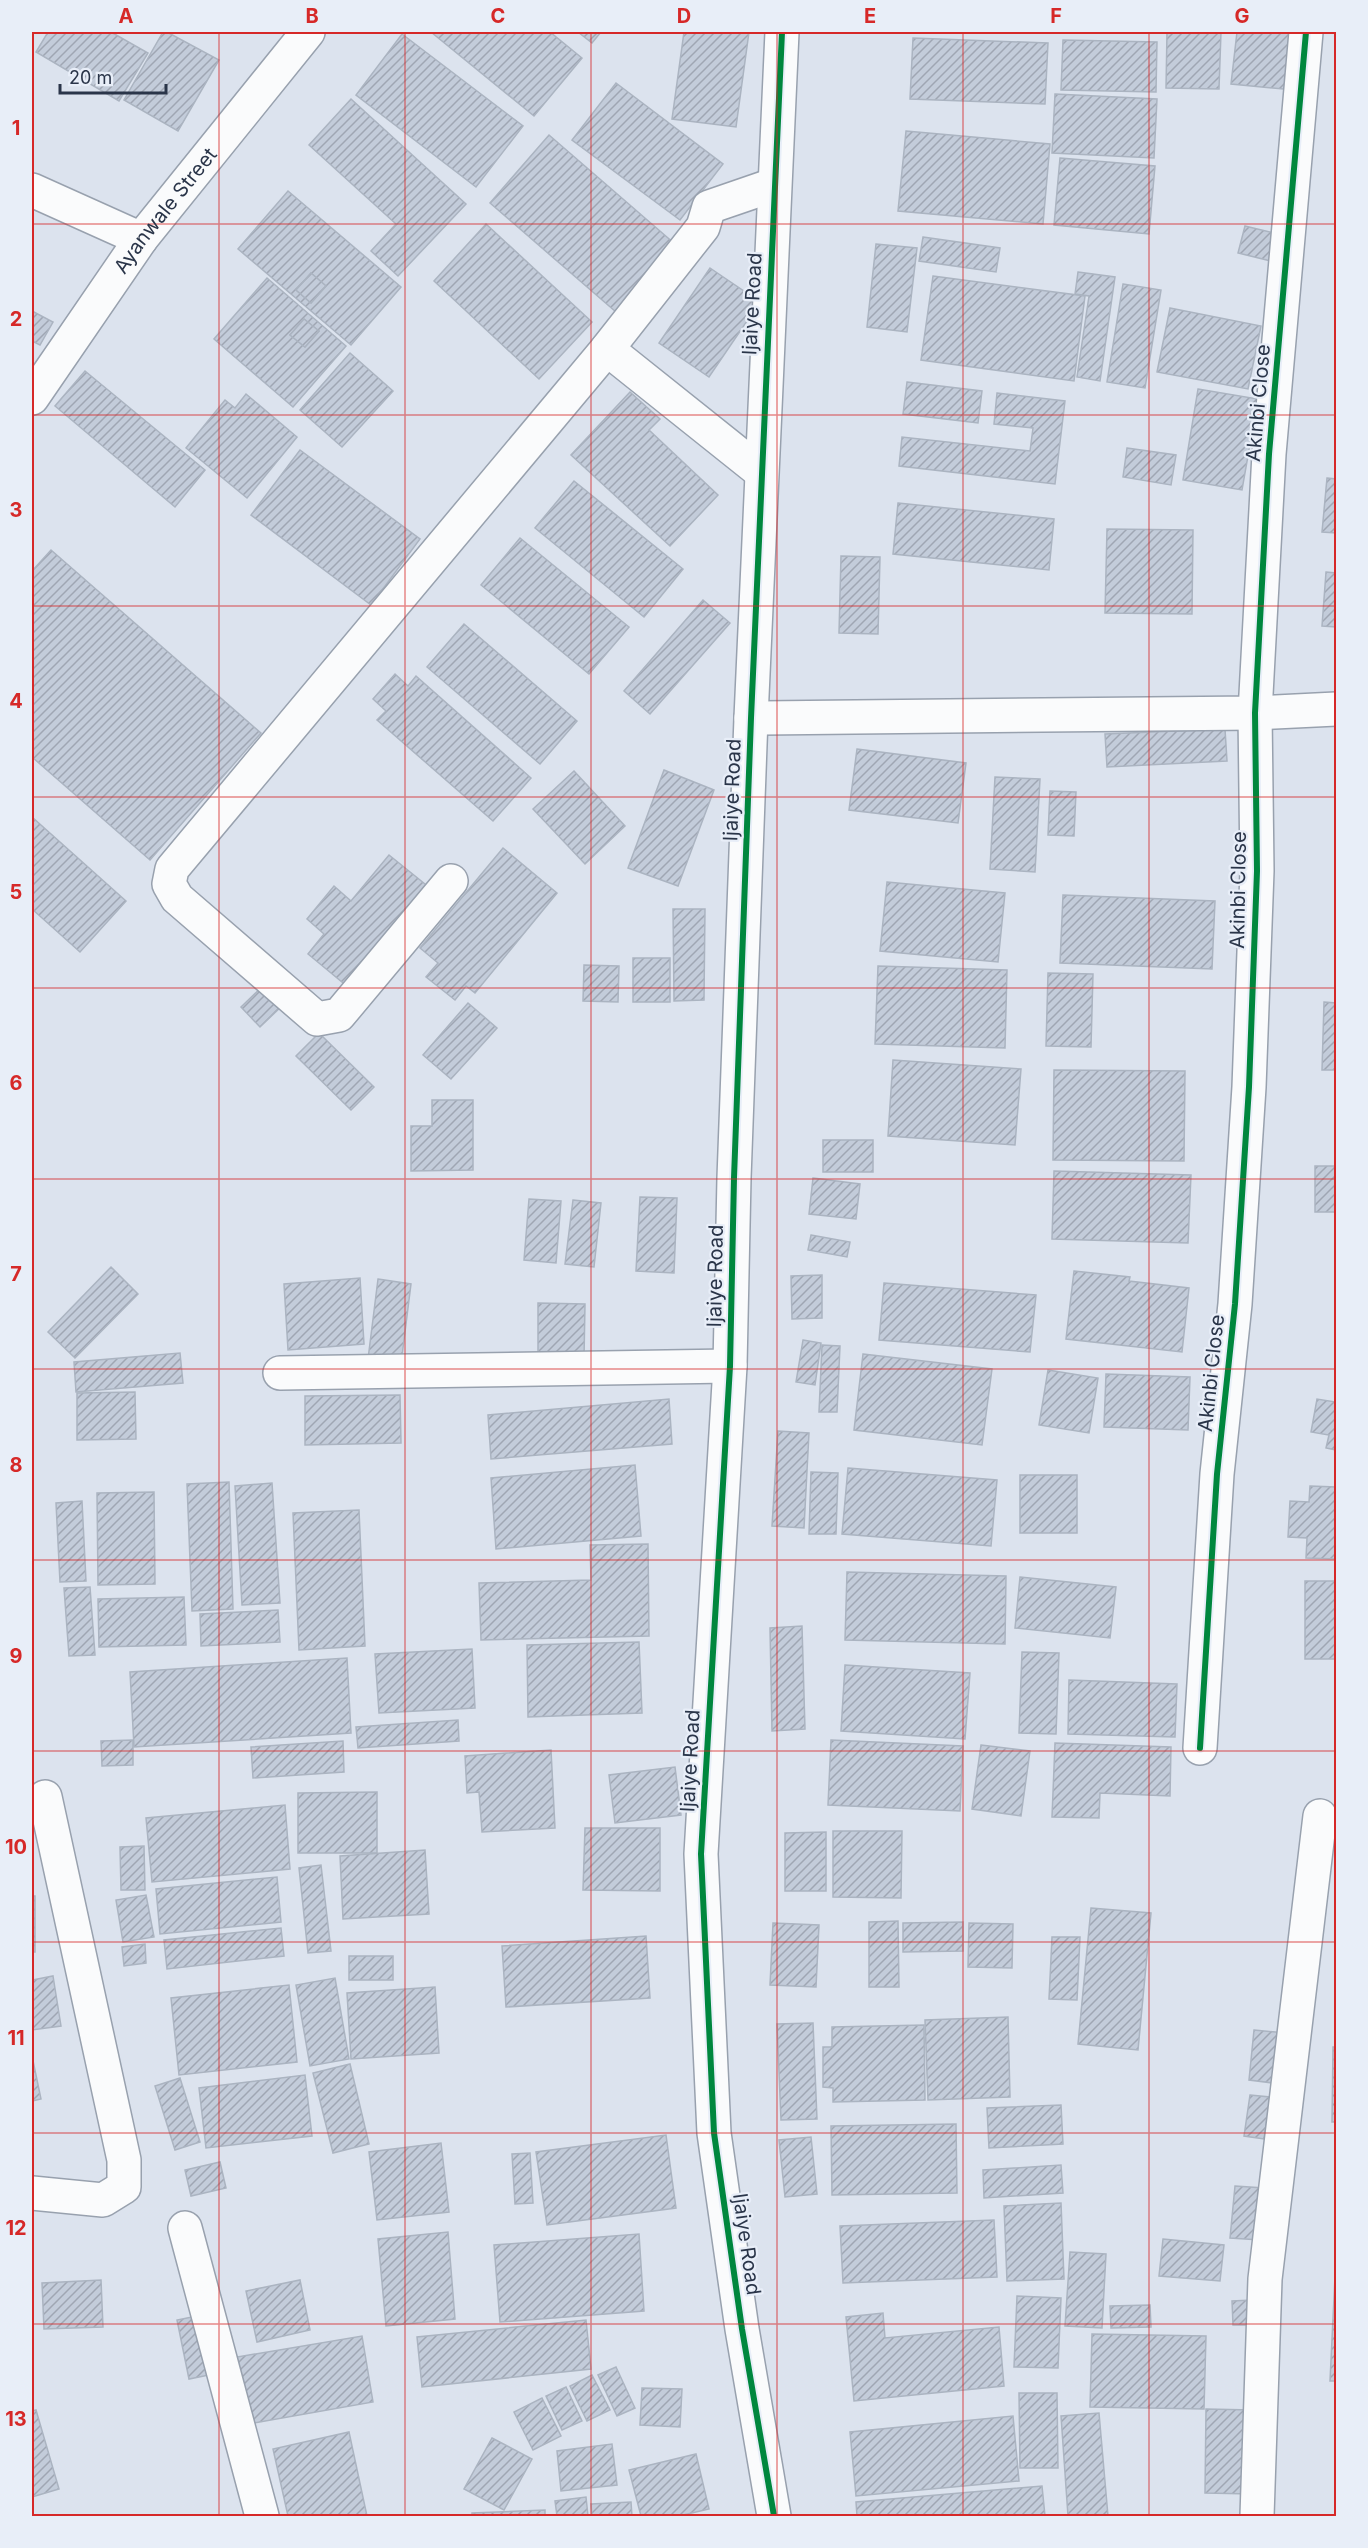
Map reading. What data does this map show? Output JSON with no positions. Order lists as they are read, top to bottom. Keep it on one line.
{"streets":{"street":["Ayanwale Street","Ijaiye Road","Akinbi Close"]},"scale_bar":"20 m","grid":{"columns":["A","B","C","D","E","F","G"],"rows":["1","2","3","4","5","6","7","8","9","10","11","12","13"]}}
